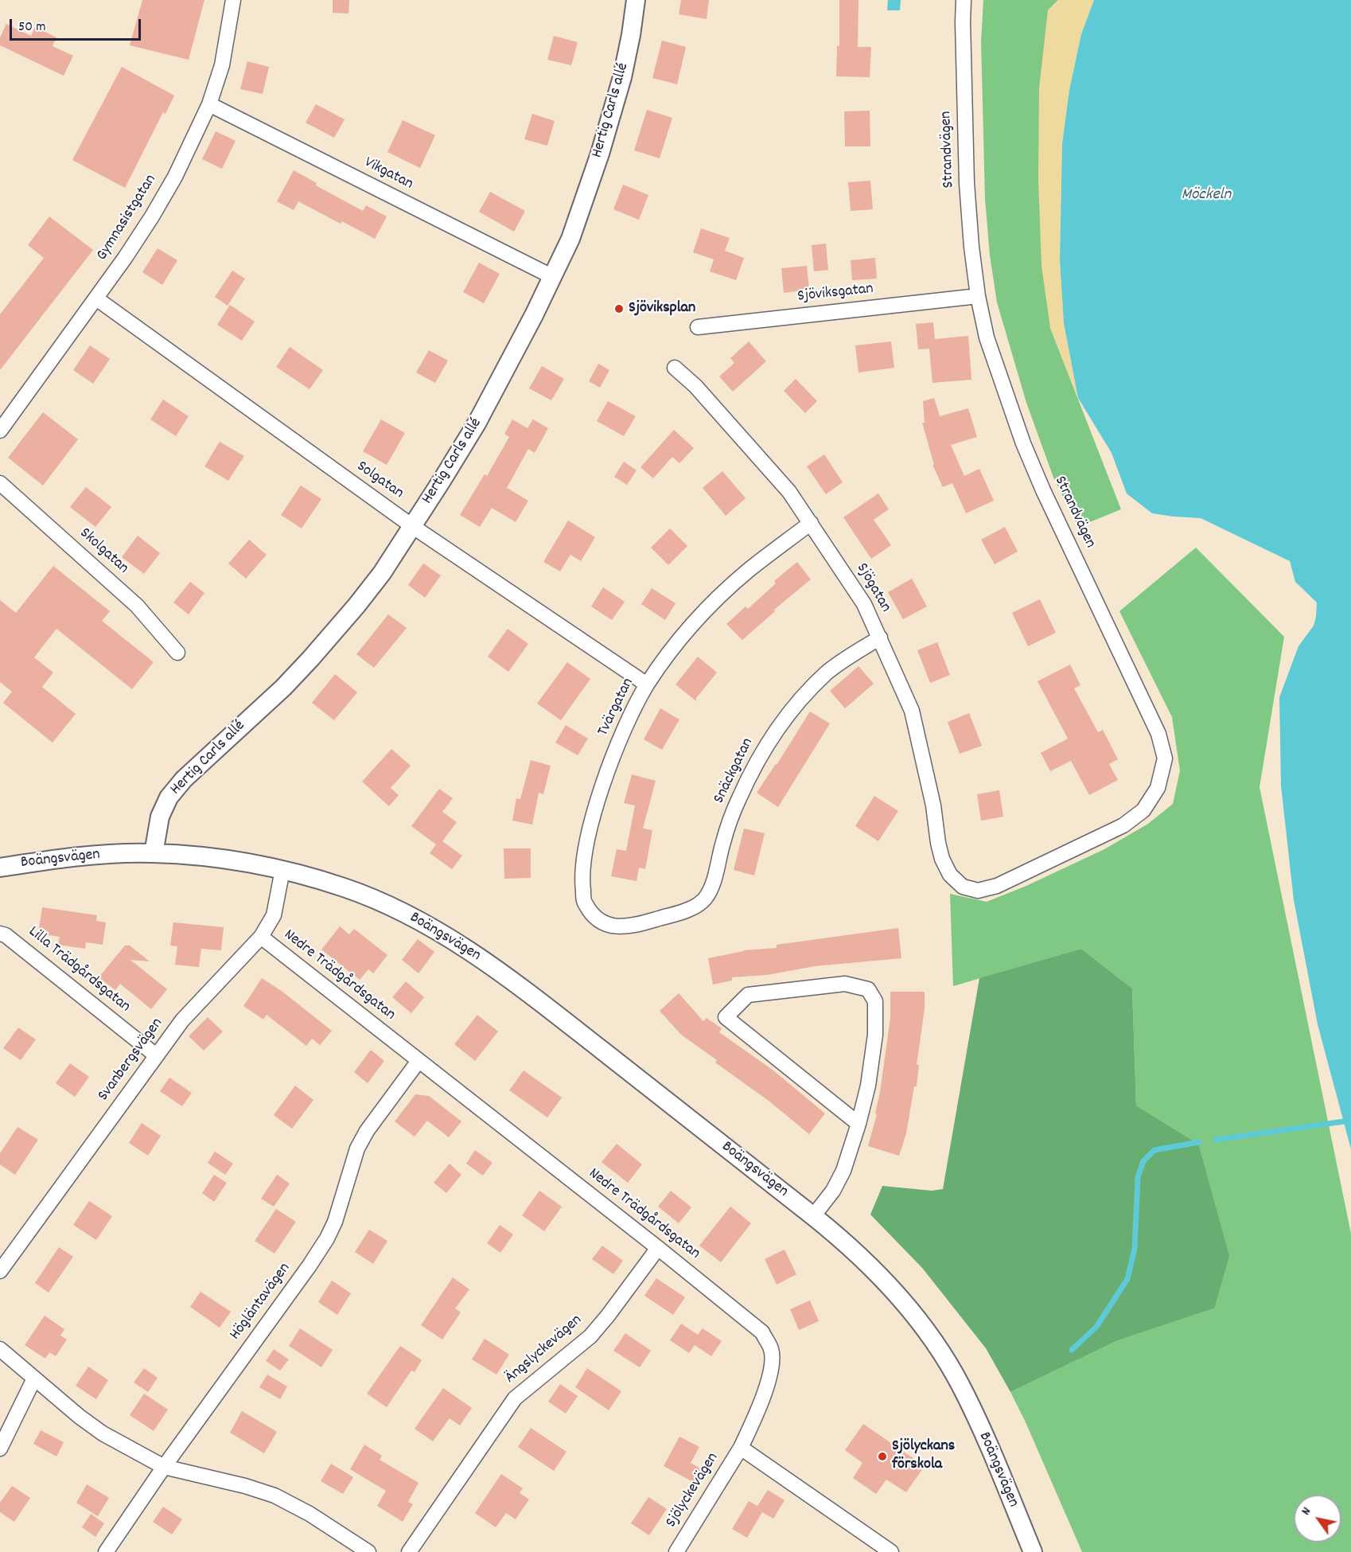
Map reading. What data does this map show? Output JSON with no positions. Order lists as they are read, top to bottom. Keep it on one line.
{"streets":{"street":["Hertig Carls allé","Strandvägen","Vikgatan","Gymnasistgatan","Sjöviksgatan","Solgatan","Skolgatan","Sjögatan","Tvärgatan","Snäckgatan","Boängsvägen","Lilla Trädgårdsgatan","Nedre Trädgårdsgatan","Svanbergsvägen","Högläntavägen","Ängslyckevägen","Sjölyckevägen"]},"crossings":[["Hertig Carls allé","Vikgatan"],["Hertig Carls allé","Solgatan"],["Hertig Carls allé","Boängsvägen"],["Strandvägen","Sjöviksgatan"],["Strandvägen","Sjögatan"],["Vikgatan","Gymnasistgatan"],["Gymnasistgatan","Solgatan"],["Solgatan","Tvärgatan"],["Sjögatan","Tvärgatan"],["Sjögatan","Snäckgatan"],["Tvärgatan","Snäckgatan"],["Boängsvägen","Svanbergsvägen"],["Lilla Trädgårdsgatan","Svanbergsvägen"],["Nedre Trädgårdsgatan","Svanbergsvägen"],["Nedre Trädgårdsgatan","Högläntavägen"],["Nedre Trädgårdsgatan","Ängslyckevägen"],["Nedre Trädgårdsgatan","Sjölyckevägen"]],"water":["Möckeln"],"places":["Sjöviksplan","Sjölyckans förskola"],"scale_bar":"50 m","north":"top left"}
